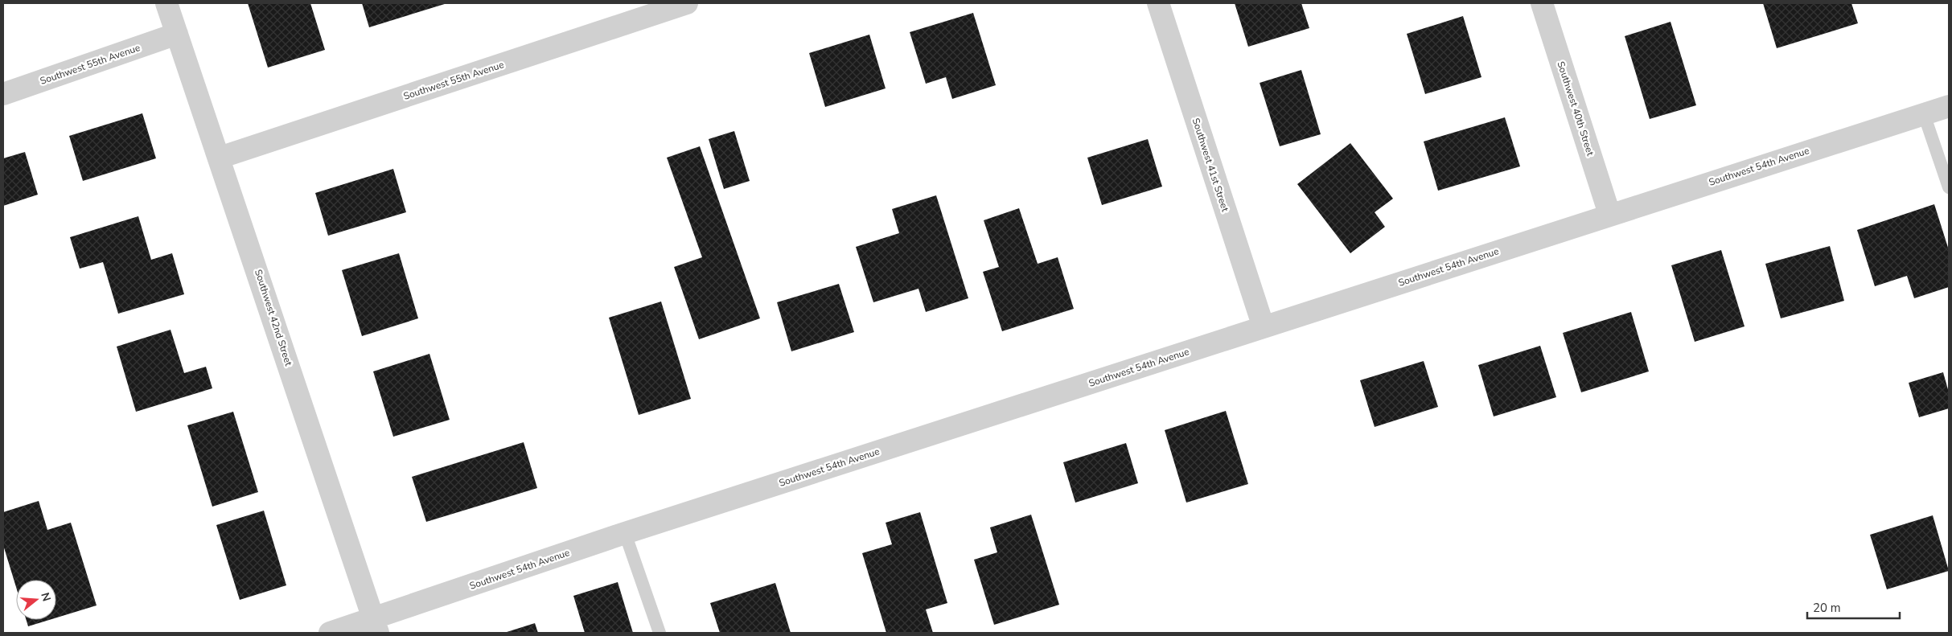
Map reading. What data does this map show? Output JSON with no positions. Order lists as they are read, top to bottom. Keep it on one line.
{"streets":{"street":["Southwest 55th Avenue","Southwest 40th Street","Southwest 41st Street","Southwest 54th Avenue","Southwest 42nd Street"]},"crossings":[["Southwest 55th Avenue","Southwest 42nd Street"],["Southwest 40th Street","Southwest 54th Avenue"],["Southwest 41st Street","Southwest 54th Avenue"],["Southwest 54th Avenue","Southwest 42nd Street"]],"scale_bar":"20 m","north":"right"}
